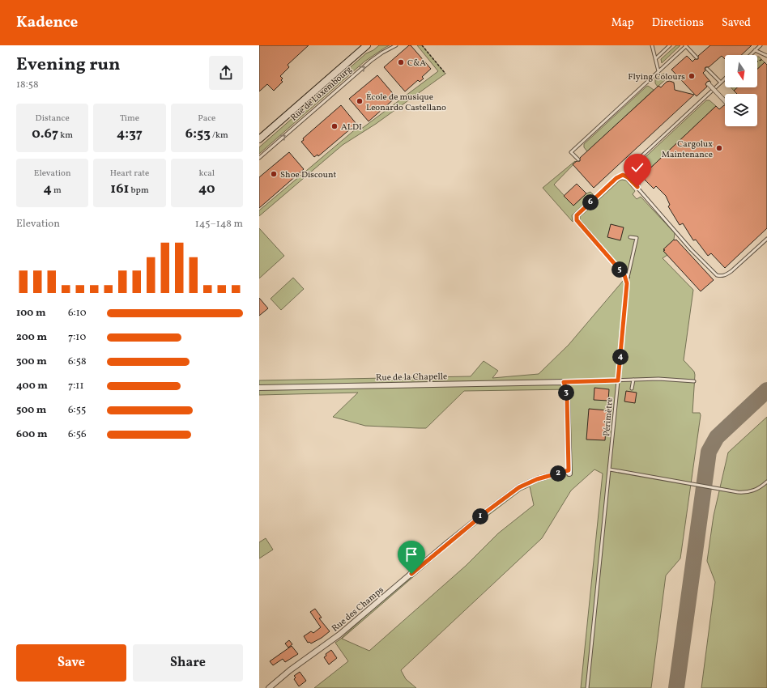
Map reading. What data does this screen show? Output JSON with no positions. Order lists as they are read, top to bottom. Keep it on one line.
{"streets":{"main road":["Rue de Luxembourg"],"street":["Rue de la Chapelle","Rue des Champs"],"lane":["Périmètre"]},"crossings":[["Rue de la Chapelle","Rue des Champs"]],"places":["C&A","Flying Colours","École de musique Leonardo Castellano","ALDI","Cargolux Maintenance","Shoe Discount"],"north":"bottom","page":{"header":"Kadence","nav":["Map","Directions","Saved"],"heading":["Evening run","18:58"],"stats":[["Distance","0.67 km"],["Time","4:37"],["Pace","6:53 /km"],["Elevation","4 m"],["Heart rate","161 bpm"],["kcal","40"]],"pins":["6","5","4","3","2","1"],"chart":["Elevation","145–148 m"],"list":[{"name":"100 m","note":"6:10"},{"name":"200 m","note":"7:10"},{"name":"300 m","note":"6:58"},{"name":"400 m","note":"7:11"},{"name":"500 m","note":"6:55"},{"name":"600 m","note":"6:56"}],"buttons":["Save","Share"]}}
